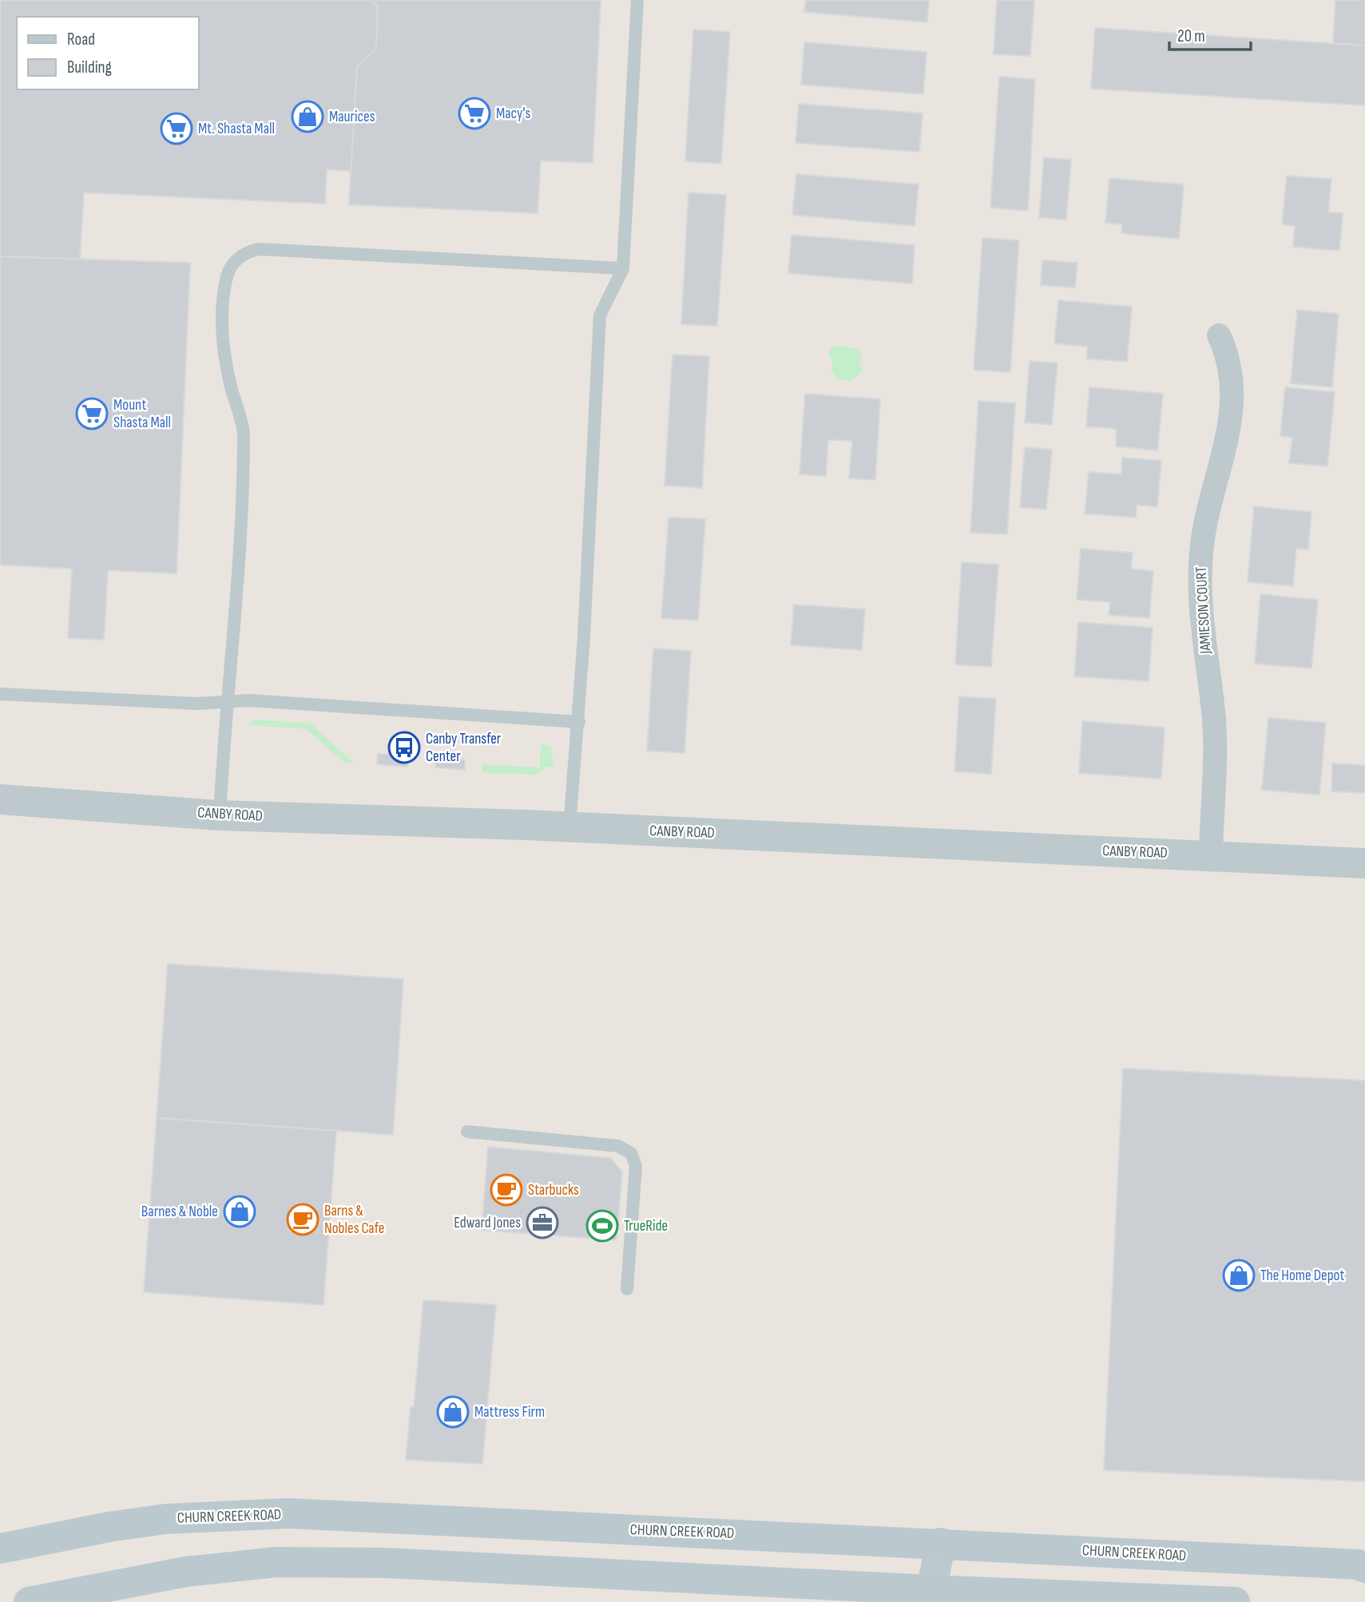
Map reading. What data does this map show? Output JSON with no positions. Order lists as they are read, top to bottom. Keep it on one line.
{"streets":{"main road":["CHURN CREEK ROAD"],"street":["JAMIESON COURT","CANBY ROAD"]},"crossings":[["JAMIESON COURT","CANBY ROAD"]],"places":{"supermarket":["Macy's","Mt. Shasta Mall","Mount Shasta Mall"],"shop":["Maurices","Barnes & Noble","The Home Depot","Mattress Firm"],"bus stop":["Canby Transfer Center"],"cafe":["Starbucks","Barns & Nobles Cafe"],"office":["Edward Jones"],"sports":["TrueRide"]},"legend":["Road","Building"],"scale_bar":"20 m"}
